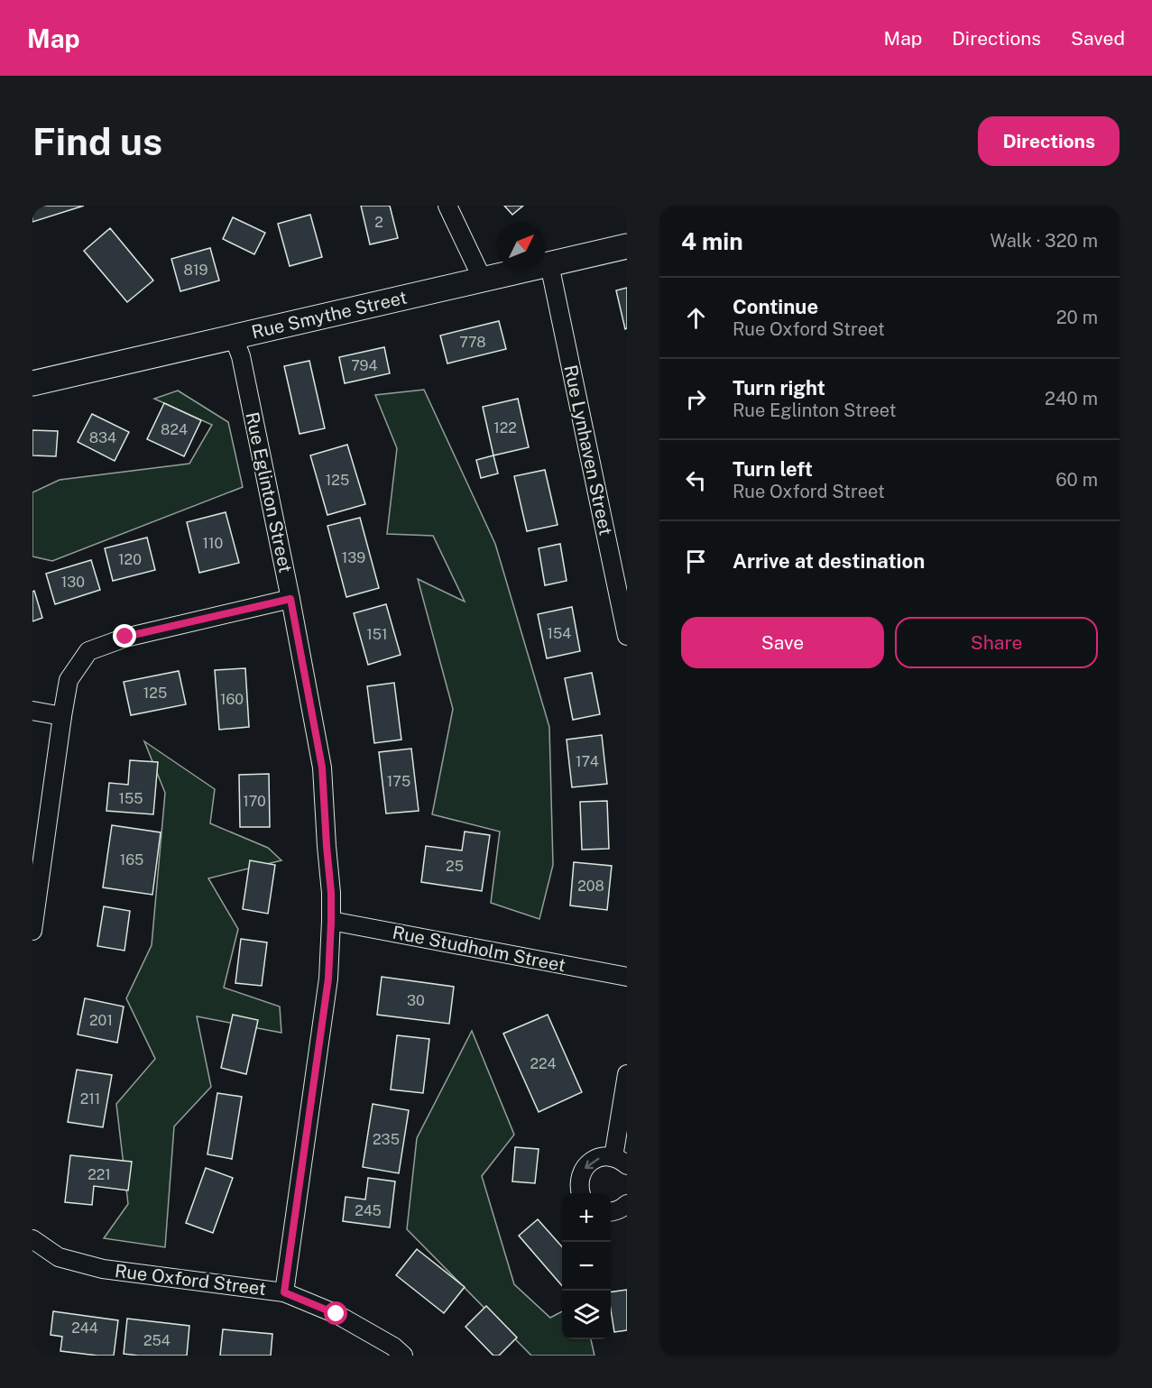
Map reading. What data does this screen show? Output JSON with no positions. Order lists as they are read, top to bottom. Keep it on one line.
{"streets":{"main road":["Rue Smythe Street"],"street":["Rue Lynhaven Street","Rue Eglinton Street","Rue Studholm Street","Rue Oxford Street"]},"crossings":[["Rue Smythe Street","Rue Lynhaven Street"],["Rue Smythe Street","Rue Eglinton Street"],["Rue Eglinton Street","Rue Studholm Street"],["Rue Eglinton Street","Rue Oxford Street"]],"house_numbers":["2","819","778","794","122","824","834","125","110","139","120","130","154","151","125","160","174","175","155","170","165","25","208","30","201","224","211","235","221","245","244","254"],"north":"top right","page":{"header":"Map","nav":["Map","Directions","Saved"],"buttons":["Directions",["Save","Share"]],"title":"Find us","heading":["4 min","Walk · 320 m"],"list":[["Continue","Rue Oxford Street","20 m"],["Turn right","Rue Eglinton Street","240 m"],["Turn left","Rue Oxford Street","60 m"],"Arrive at destination"],"map_buttons":["+","−"]}}
